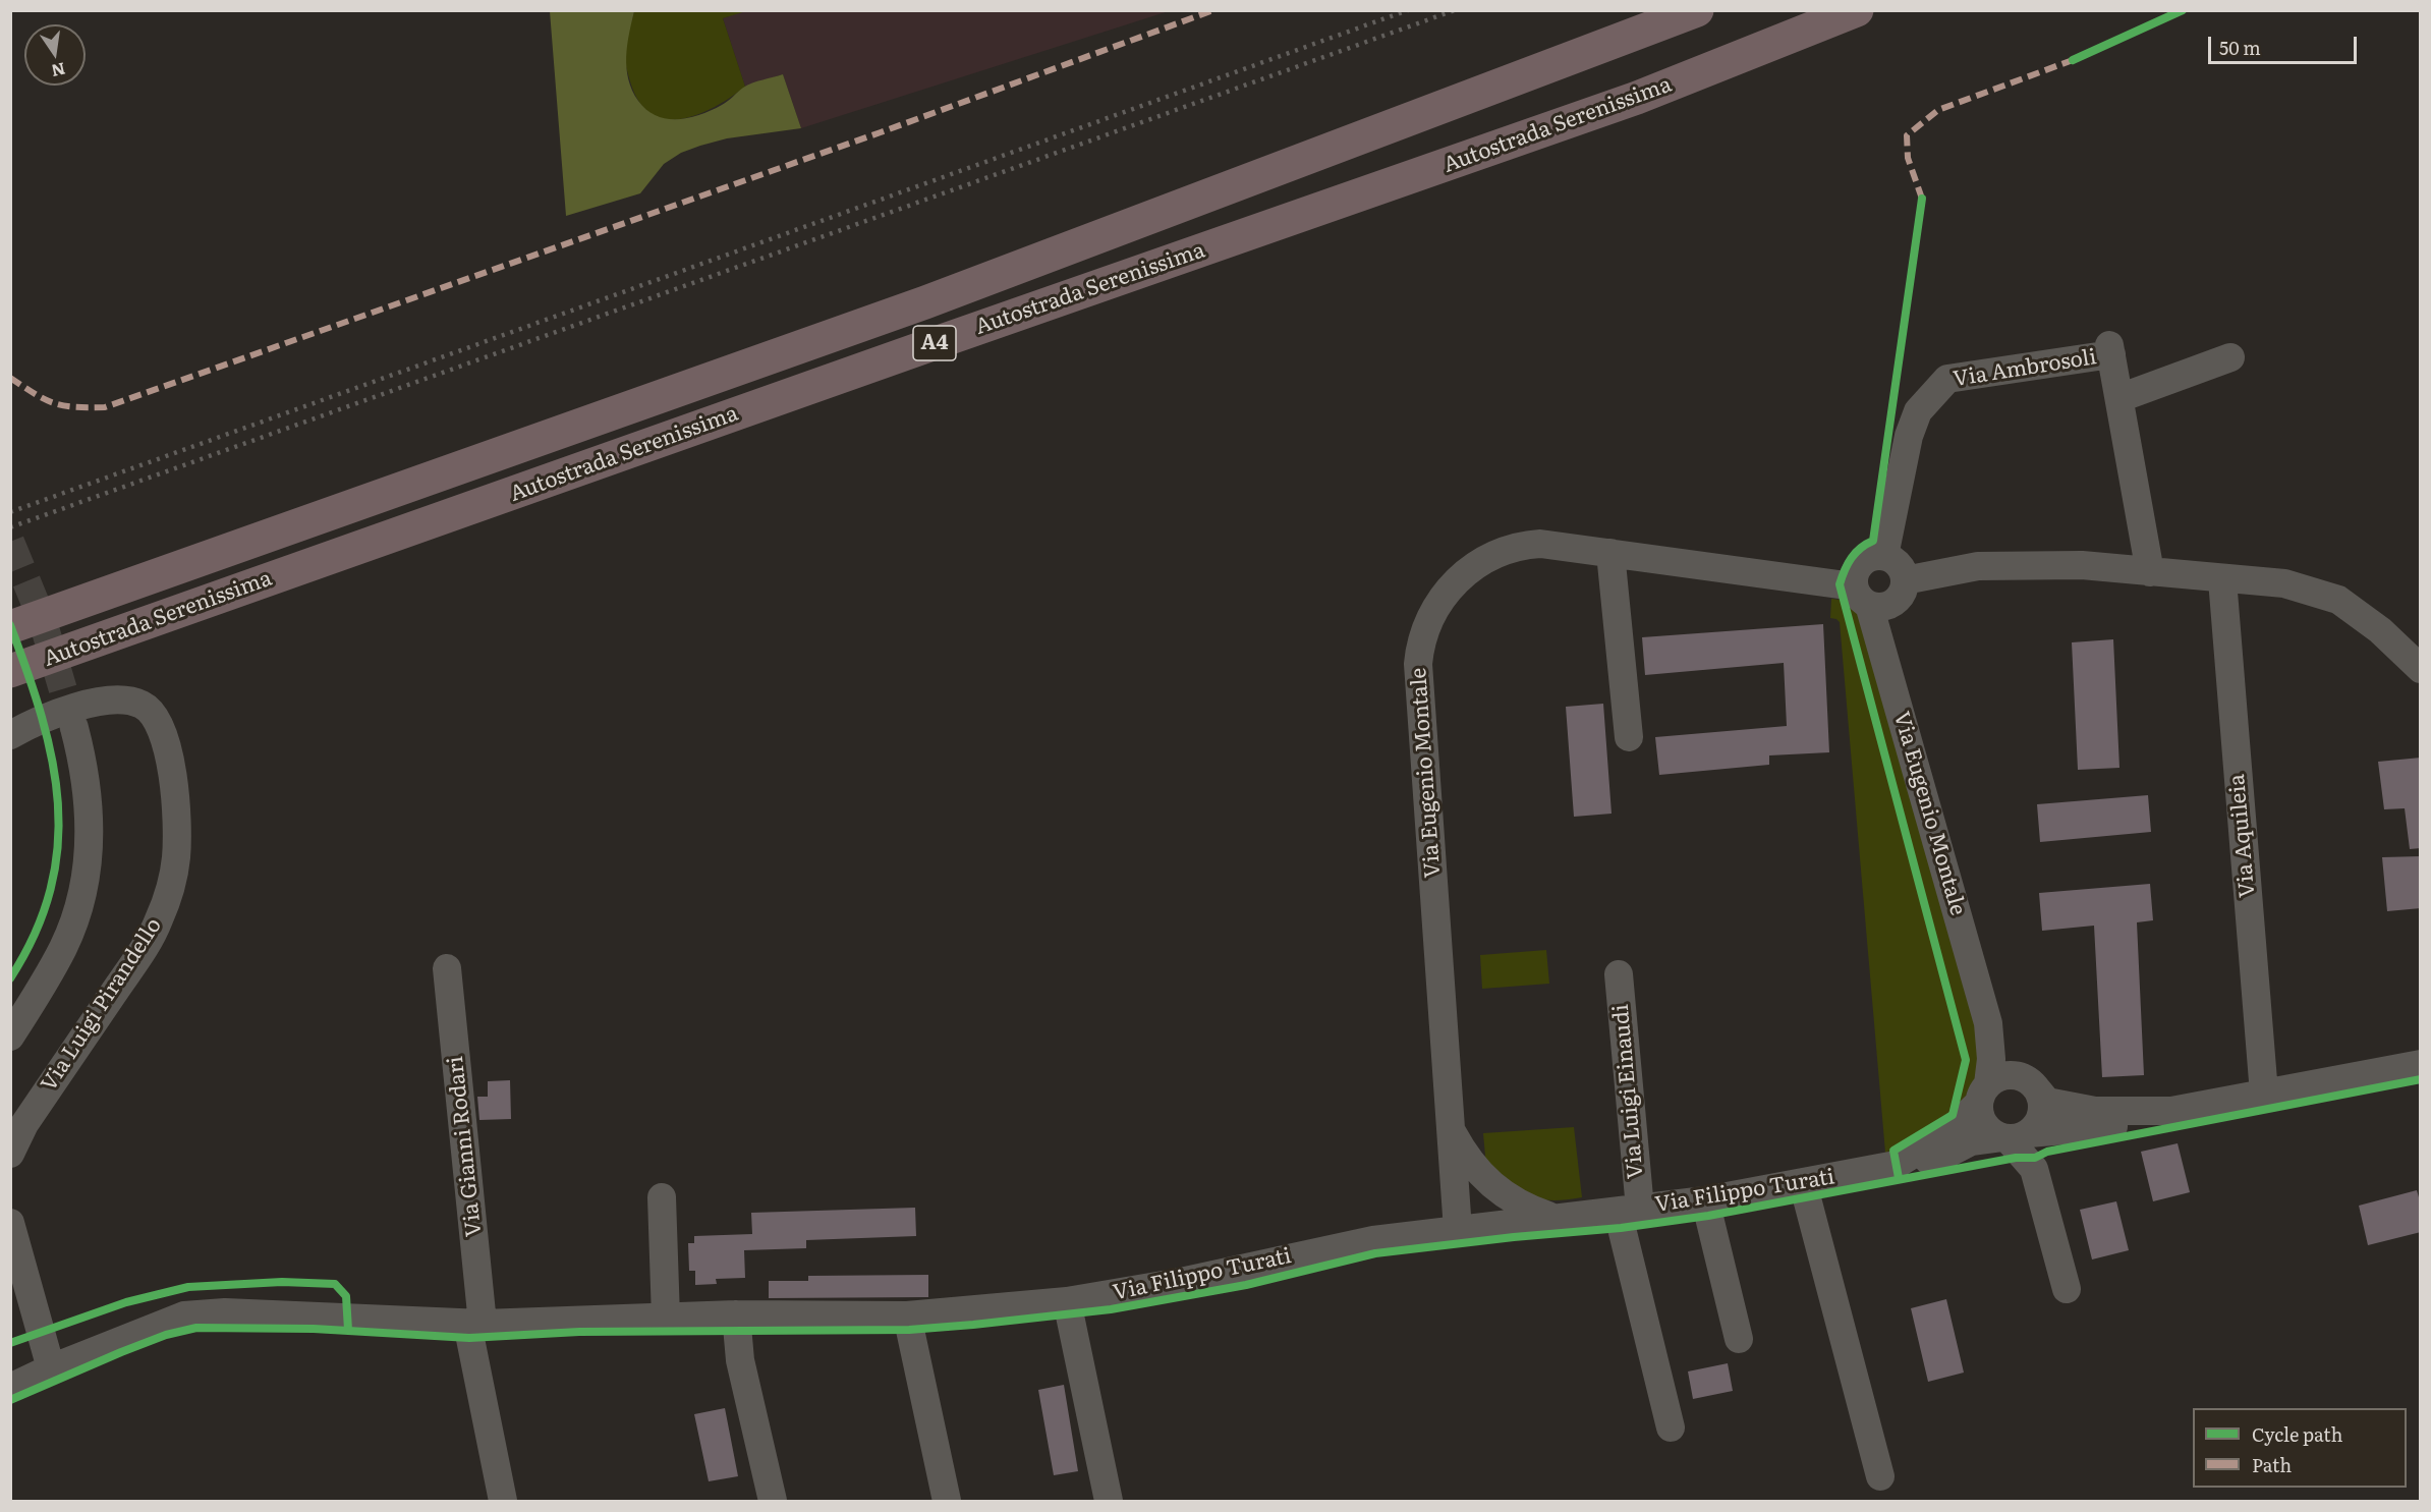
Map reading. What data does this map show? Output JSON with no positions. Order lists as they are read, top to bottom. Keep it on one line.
{"streets":{"highway":["Autostrada Serenissima","A4"],"street":["Via Ambrosoli","Via Eugenio Montale","Via Aquileia","Via Luigi Pirandello","Via Luigi Einaudi","Via Gianni Rodari","Via Filippo Turati"]},"crossings":[["Via Ambrosoli","Via Eugenio Montale"],["Via Eugenio Montale","Via Filippo Turati"],["Via Aquileia","Via Filippo Turati"],["Via Luigi Einaudi","Via Filippo Turati"],["Via Gianni Rodari","Via Filippo Turati"]],"legend":["Cycle path","Path"],"scale_bar":"50 m","north":"bottom"}
